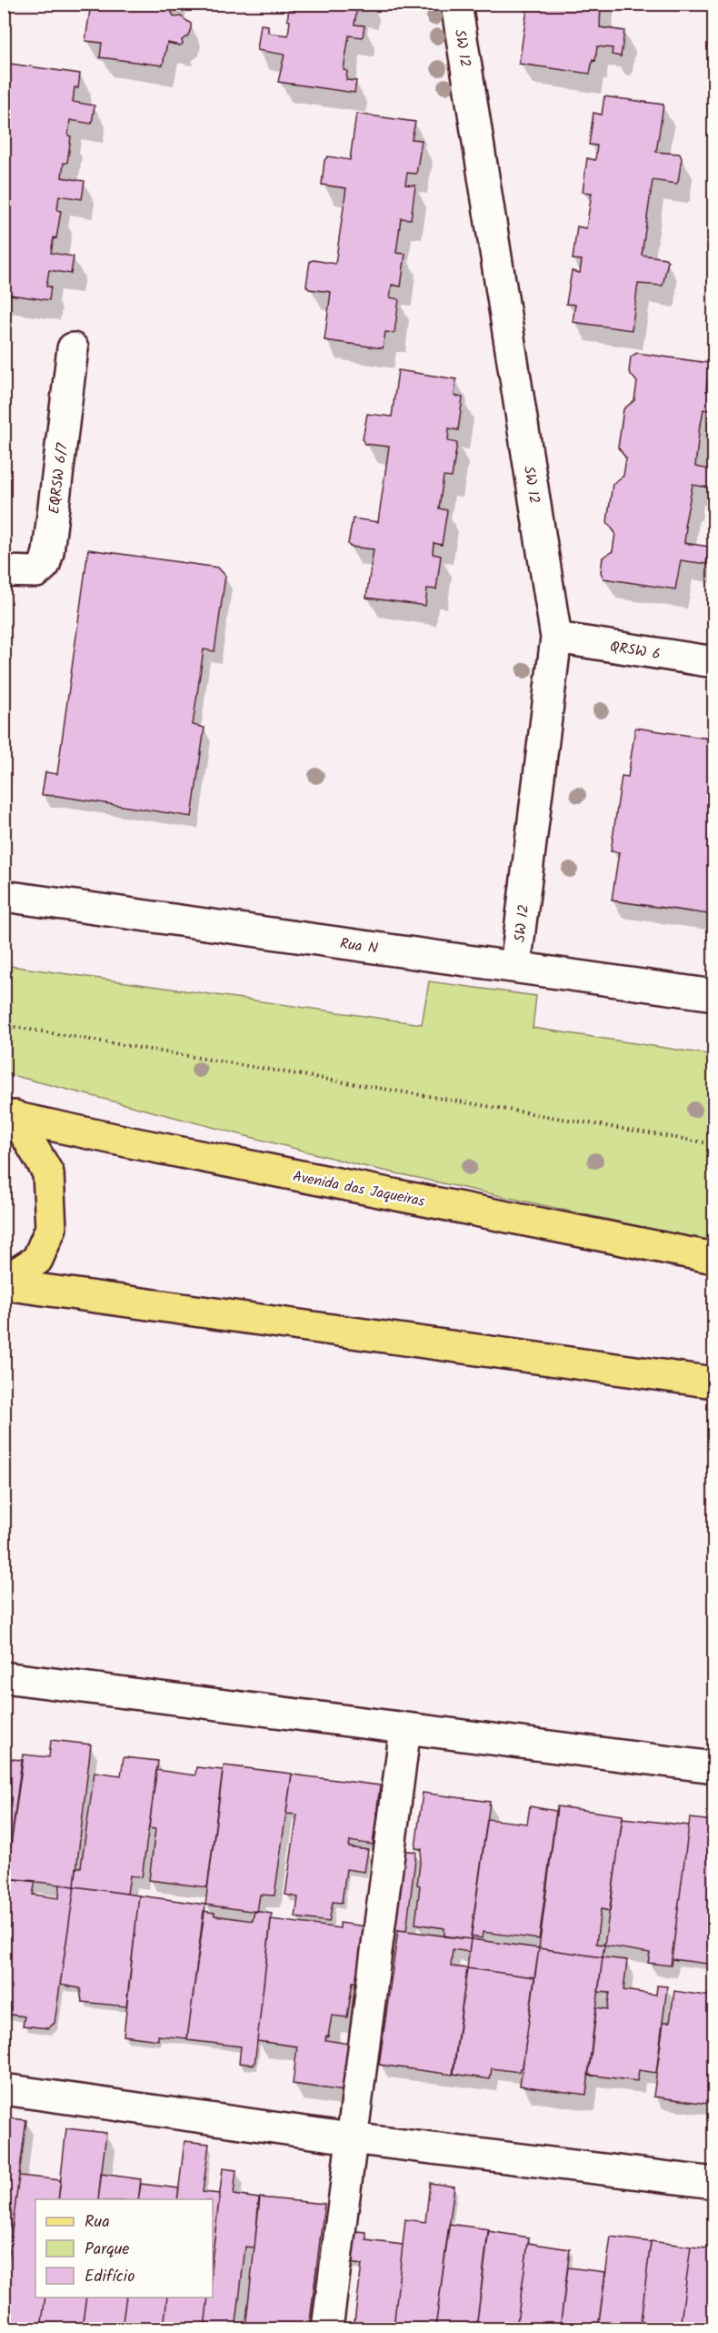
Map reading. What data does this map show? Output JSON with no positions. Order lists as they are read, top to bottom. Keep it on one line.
{"streets":{"main road":["Avenida das Jaqueiras"],"street":["SW 12","EQRSW 6/7","QRSW 6","Rua N"]},"crossings":[["SW 12","QRSW 6"],["SW 12","Rua N"]],"legend":["Rua","Parque","Edifício"]}
